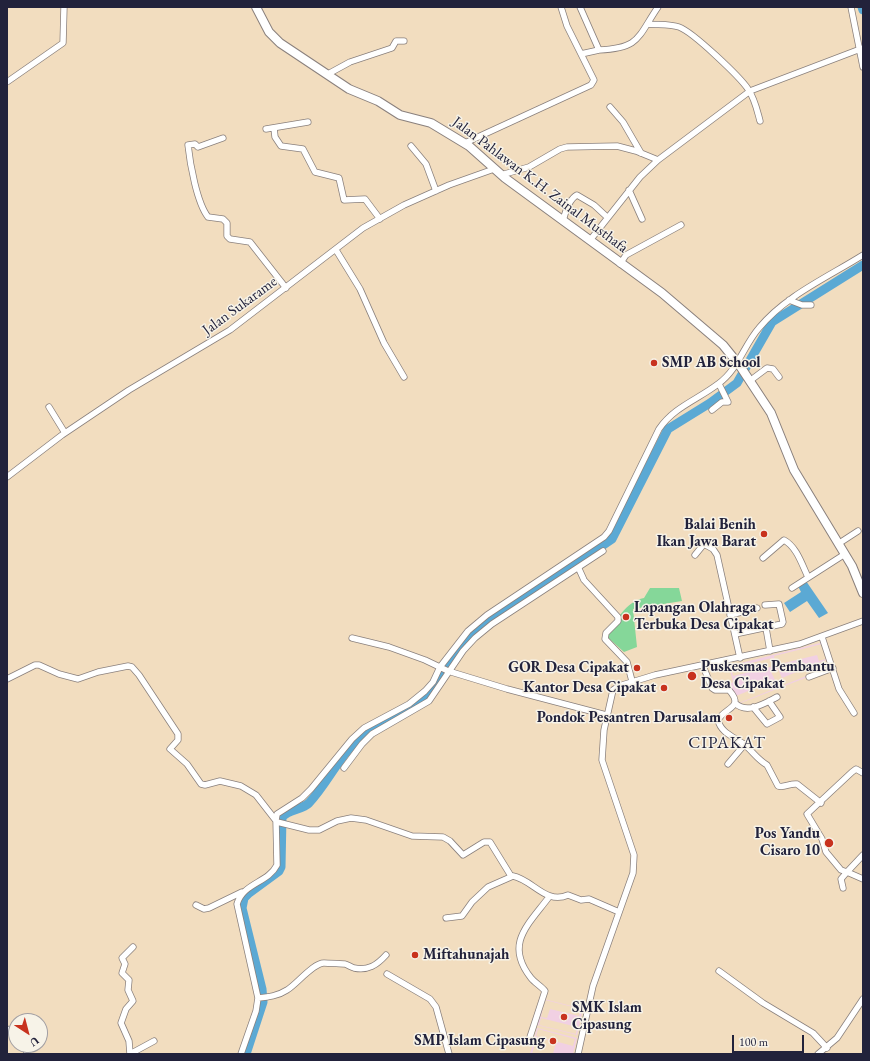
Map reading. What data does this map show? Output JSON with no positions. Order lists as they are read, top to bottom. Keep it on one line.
{"streets":{"street":["Jalan Pahlawan K.H. Zainal Musthafa","Jalan Sukarame"]},"crossings":[["Jalan Pahlawan K.H. Zainal Musthafa","Jalan Sukarame"]],"districts":["CIPAKAT"],"places":["SMP AB School","Balai Benih Ikan Jawa Barat","Lapangan Olahraga Terbuka Desa Cipakat","GOR Desa Cipakat","Puskesmas Pembantu Desa Cipakat","Kantor Desa Cipakat","Pondok Pesantren Darusalam","Pos Yandu Cisaro 10","Miftahunajah","SMK Islam Cipasung","SMP Islam Cipasung"],"scale_bar":"100 m","north":"bottom right"}
